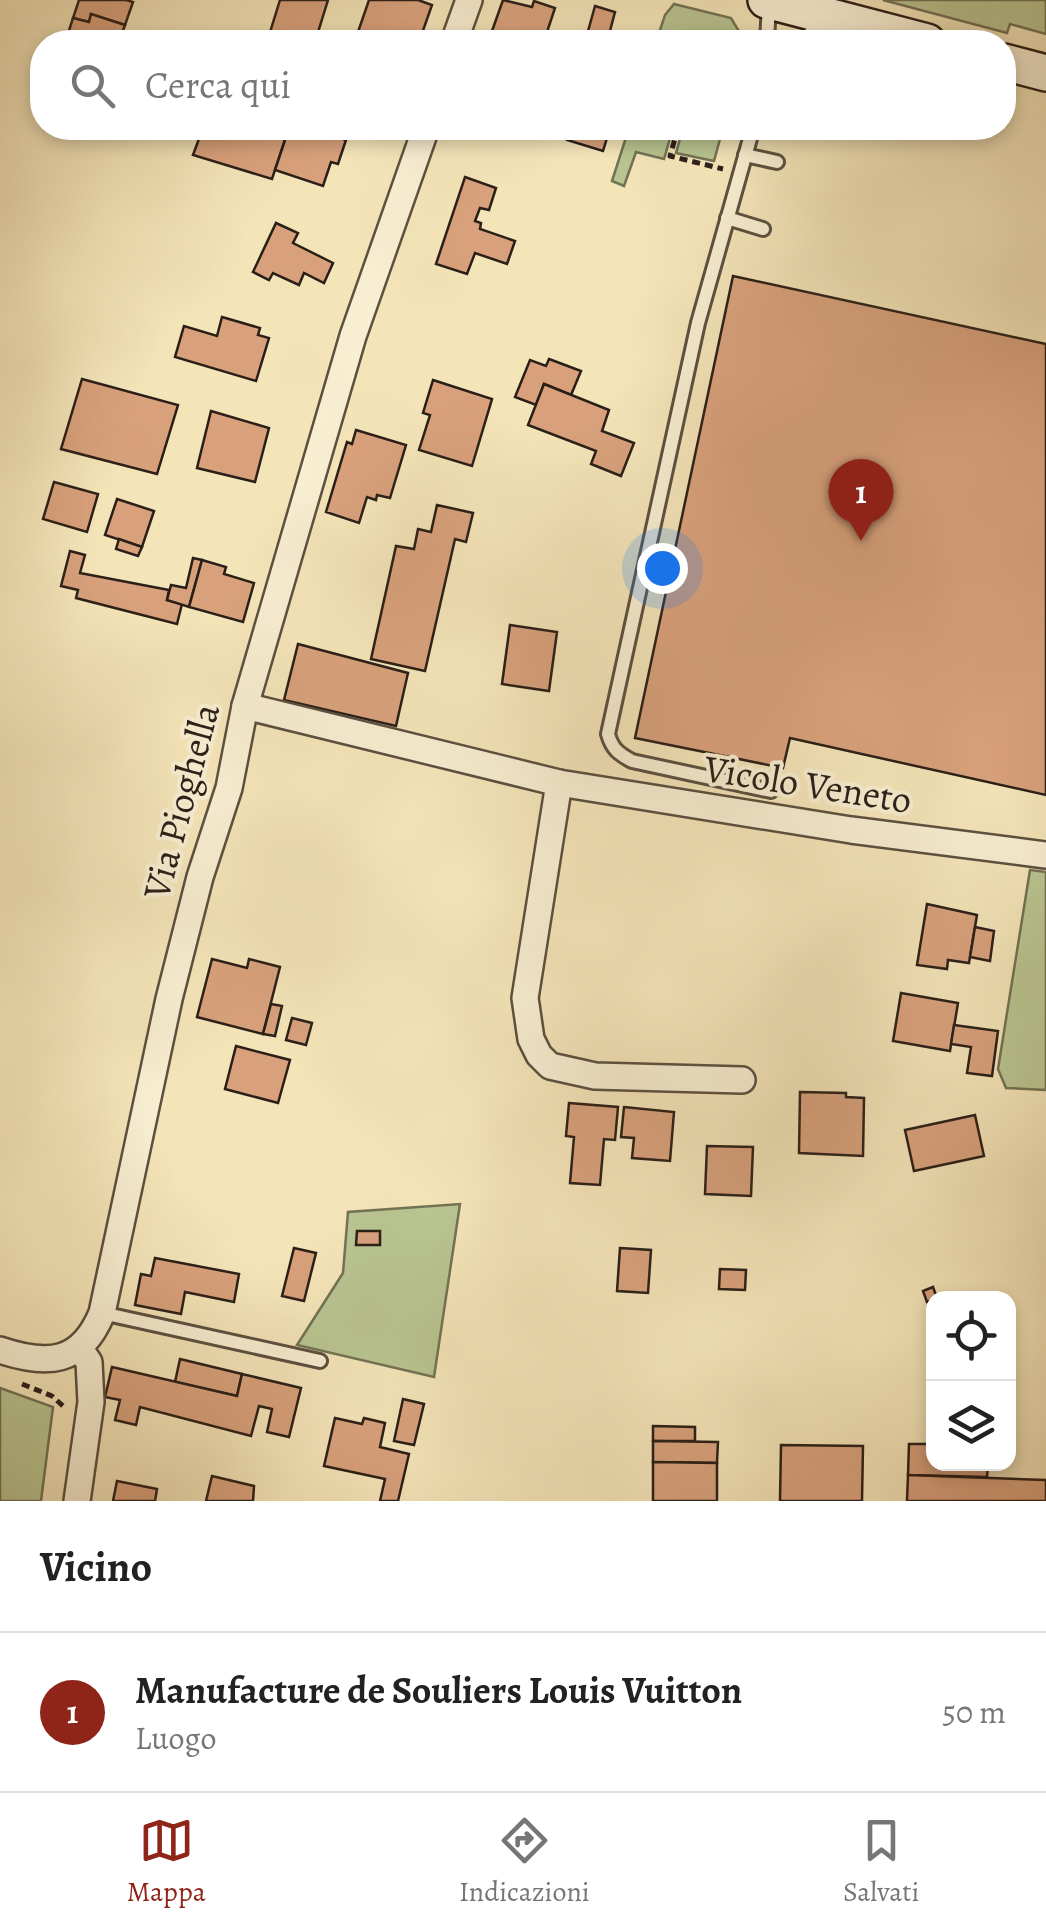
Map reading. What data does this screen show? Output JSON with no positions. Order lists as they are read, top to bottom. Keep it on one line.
{"streets":{"street":["Vicolo Veneto","Via Pioghella"]},"crossings":[["Vicolo Veneto","Via Pioghella"]],"page":{"search":"Cerca qui","pins":"1","heading":"Vicino","list":[{"mark":"1","name":"Manufacture de Souliers Louis Vuitton","note":"Luogo","value":"50 m"}],"nav":["Mappa","Indicazioni","Salvati"]}}
